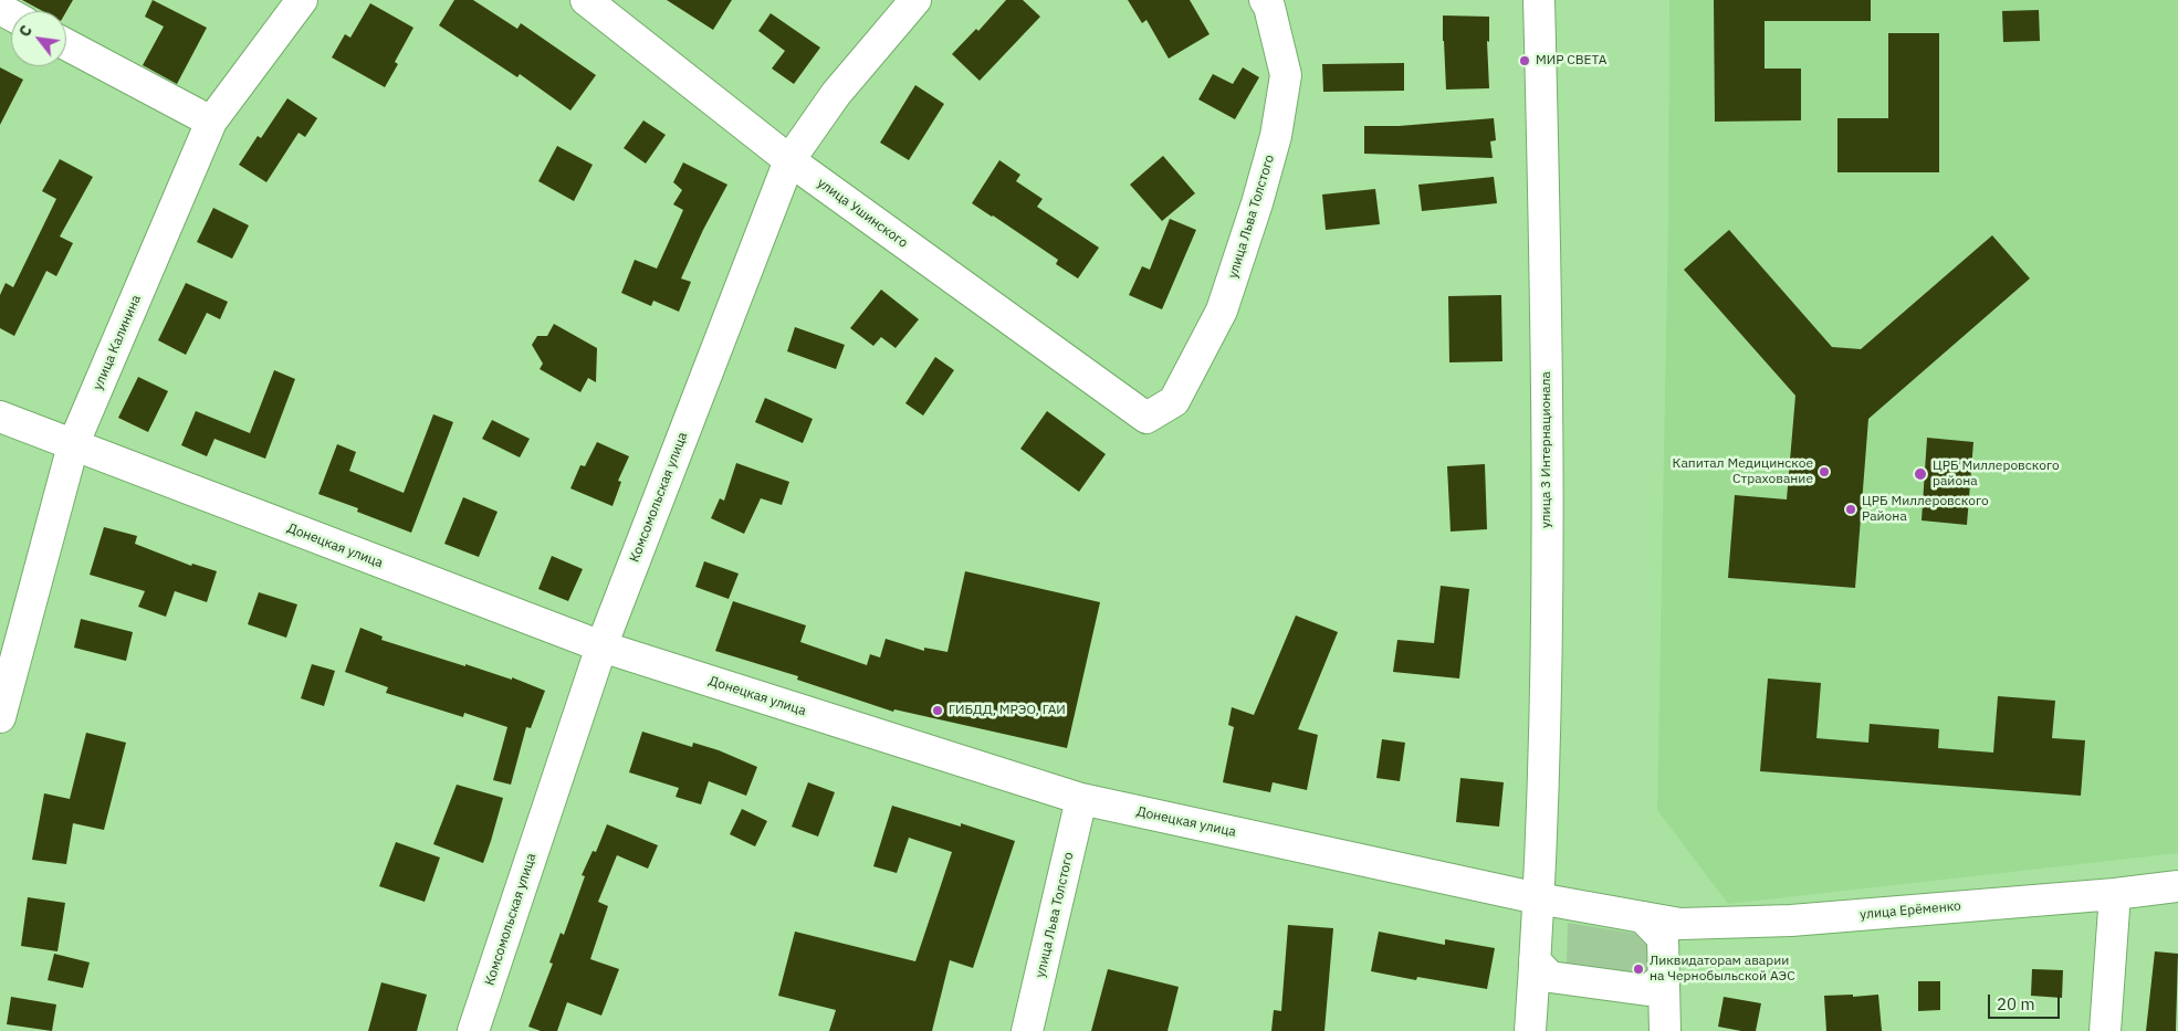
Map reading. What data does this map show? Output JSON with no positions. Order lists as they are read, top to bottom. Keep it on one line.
{"streets":{"street":["улица Ушинского","улица Льва Толстого","улица Калинина","улица 3 Интернационала","Комсомольская улица","Донецкая улица","улица Ерёменко"]},"crossings":[["улица Ушинского","улица Льва Толстого"],["улица Ушинского","Комсомольская улица"],["улица Льва Толстого","Донецкая улица"],["улица Калинина","Донецкая улица"],["улица 3 Интернационала","Донецкая улица"],["Комсомольская улица","Донецкая улица"]],"places":["МИР СВЕТА","Капитал Медицинское Страхование","ЦРБ Миллеровского района","ЦРБ Миллеровского Района","ГИБДД, МРЭО, ГАИ","Ликвидаторам аварии на Чернобыльской АЭС"],"scale_bar":"20 m","north":"top left"}
